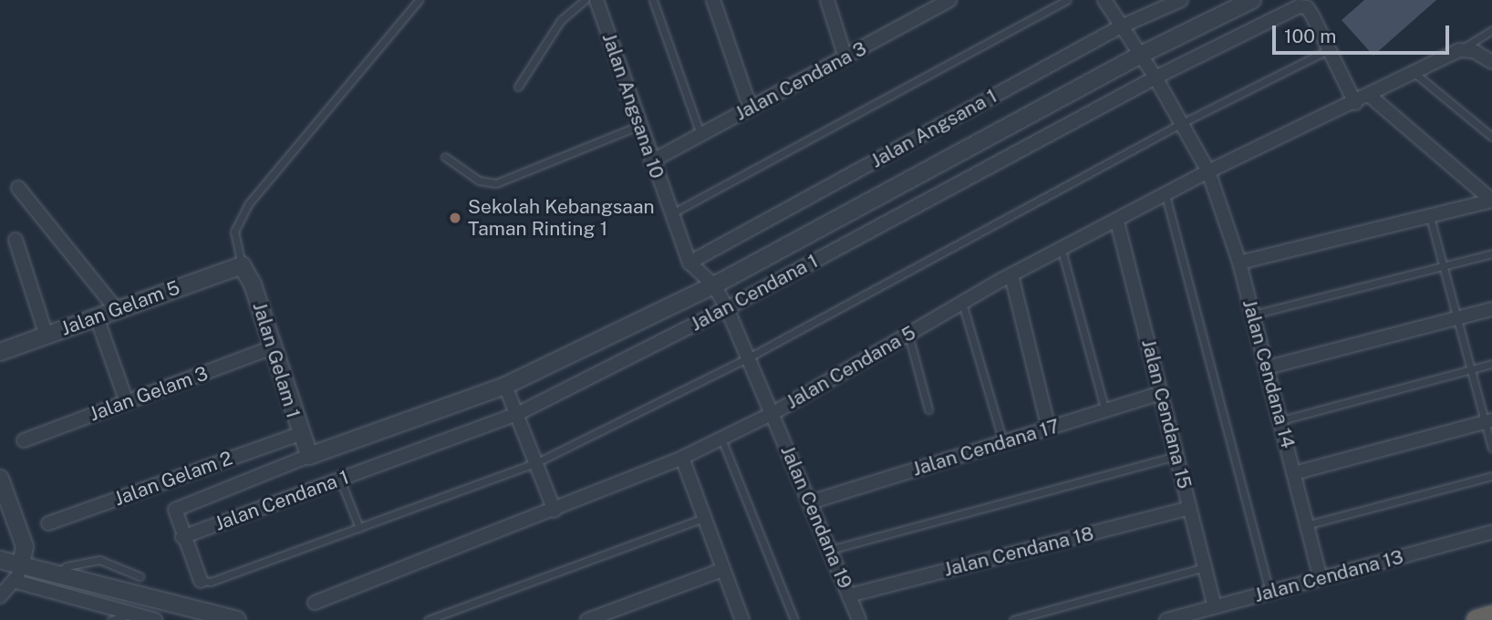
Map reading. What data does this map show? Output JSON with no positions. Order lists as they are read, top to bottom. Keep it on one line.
{"streets":{"street":["Jalan Cendana 3","Jalan Angsana 10","Jalan Angsana 1","Jalan Cendana 1","Jalan Gelam 5","Jalan Gelam 1","Jalan Cendana 5","Jalan Cendana 14","Jalan Gelam 3","Jalan Cendana 15","Jalan Cendana 17","Jalan Gelam 2","Jalan Cendana 19","Jalan Cendana 18","Jalan Cendana 13"]},"crossings":[["Jalan Cendana 3","Jalan Angsana 10"],["Jalan Angsana 10","Jalan Angsana 1"],["Jalan Angsana 10","Jalan Cendana 1"],["Jalan Angsana 10","Jalan Cendana 19"],["Jalan Angsana 1","Jalan Cendana 14"],["Jalan Cendana 1","Jalan Gelam 1"],["Jalan Cendana 1","Jalan Cendana 14"],["Jalan Cendana 1","Jalan Cendana 19"],["Jalan Gelam 5","Jalan Gelam 1"],["Jalan Gelam 1","Jalan Gelam 3"],["Jalan Gelam 1","Jalan Gelam 2"],["Jalan Cendana 5","Jalan Cendana 14"],["Jalan Cendana 5","Jalan Cendana 15"],["Jalan Cendana 5","Jalan Cendana 19"],["Jalan Cendana 14","Jalan Cendana 13"],["Jalan Cendana 15","Jalan Cendana 17"],["Jalan Cendana 15","Jalan Cendana 18"],["Jalan Cendana 15","Jalan Cendana 13"],["Jalan Cendana 17","Jalan Cendana 19"],["Jalan Cendana 19","Jalan Cendana 18"]],"places":["Sekolah Kebangsaan Taman Rinting 1"],"scale_bar":"100 m"}
